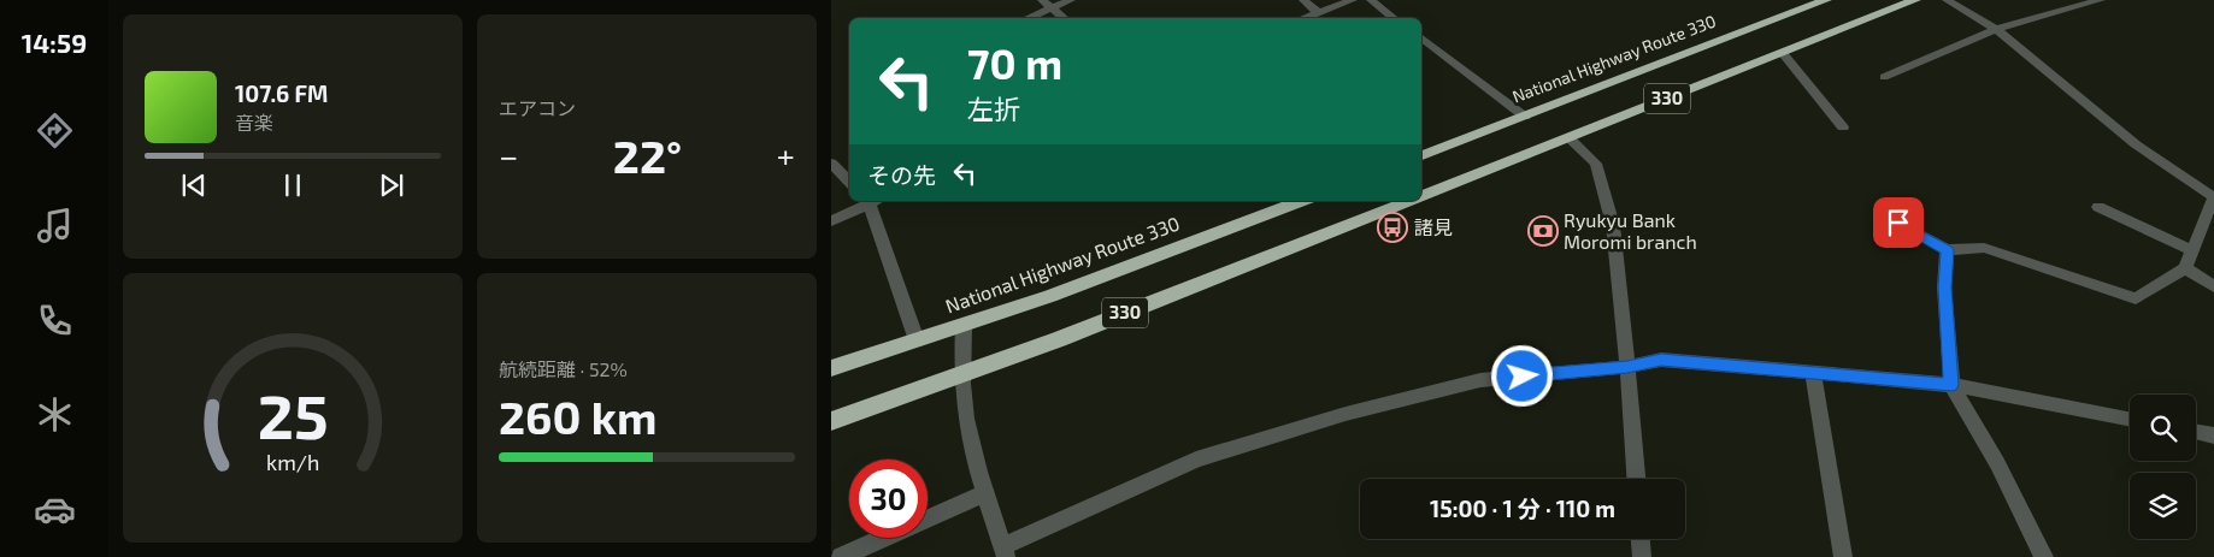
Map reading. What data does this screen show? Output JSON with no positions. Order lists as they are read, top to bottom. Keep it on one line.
{"streets":{"highway":["National Highway Route 330","330"]},"places":{"bus stop":["諸見"],"bank":["Ryukyu Bank Moromi branch"]},"page":{"tabs":"14:59","tile":["エアコン",["航続距離 · 52%","260 km"]],"turn":["70 m","左折"],"song":["107.6 FM","音楽"],"heat":["−","22°","+"],"then":"その先","limit":"30","trip":"15:00 · 1 分 · 110 m","gauge":["25","km/h"]}}
